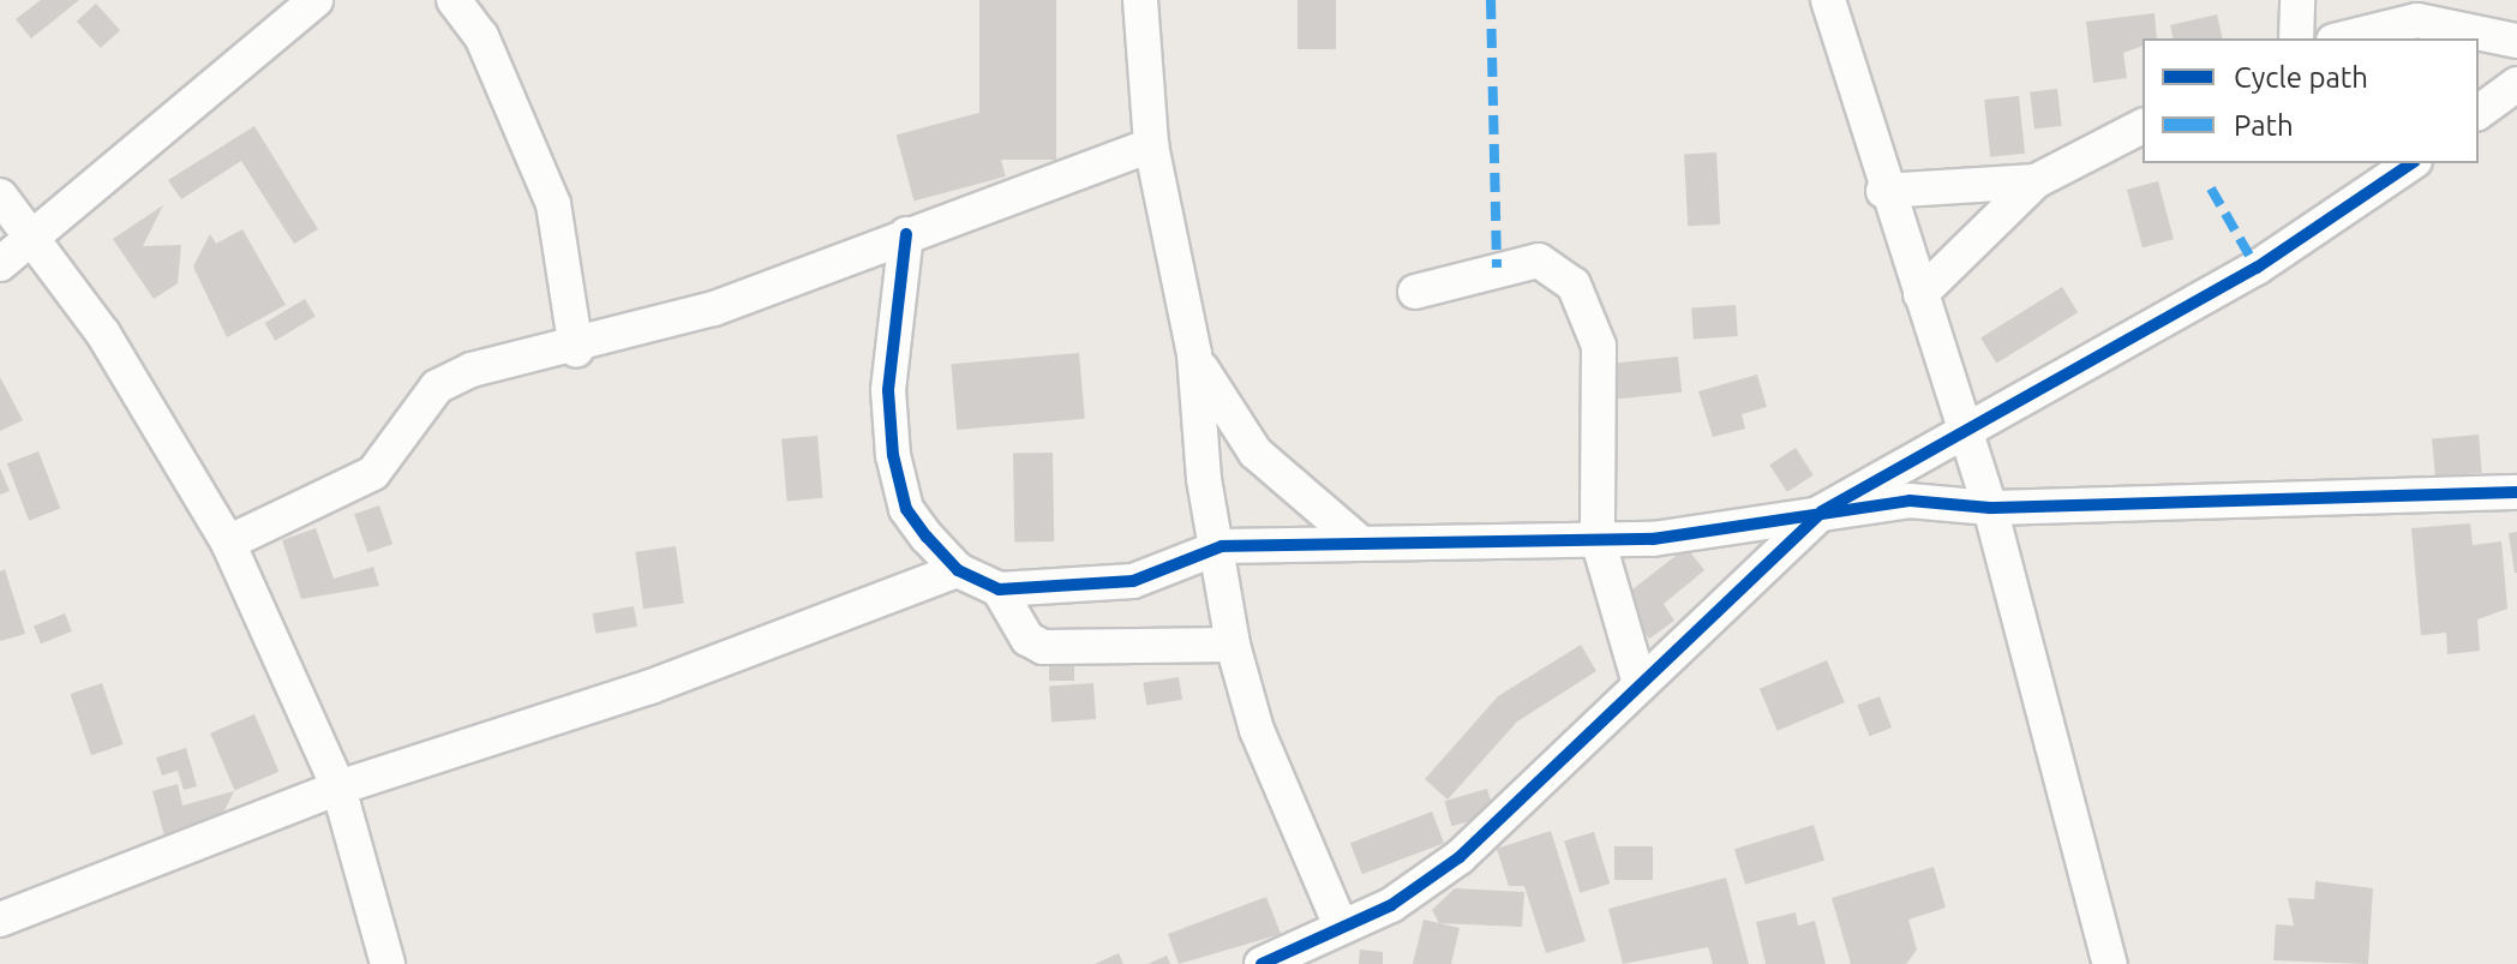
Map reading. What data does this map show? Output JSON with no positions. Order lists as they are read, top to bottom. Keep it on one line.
{"legend":["Cycle path","Path"]}
